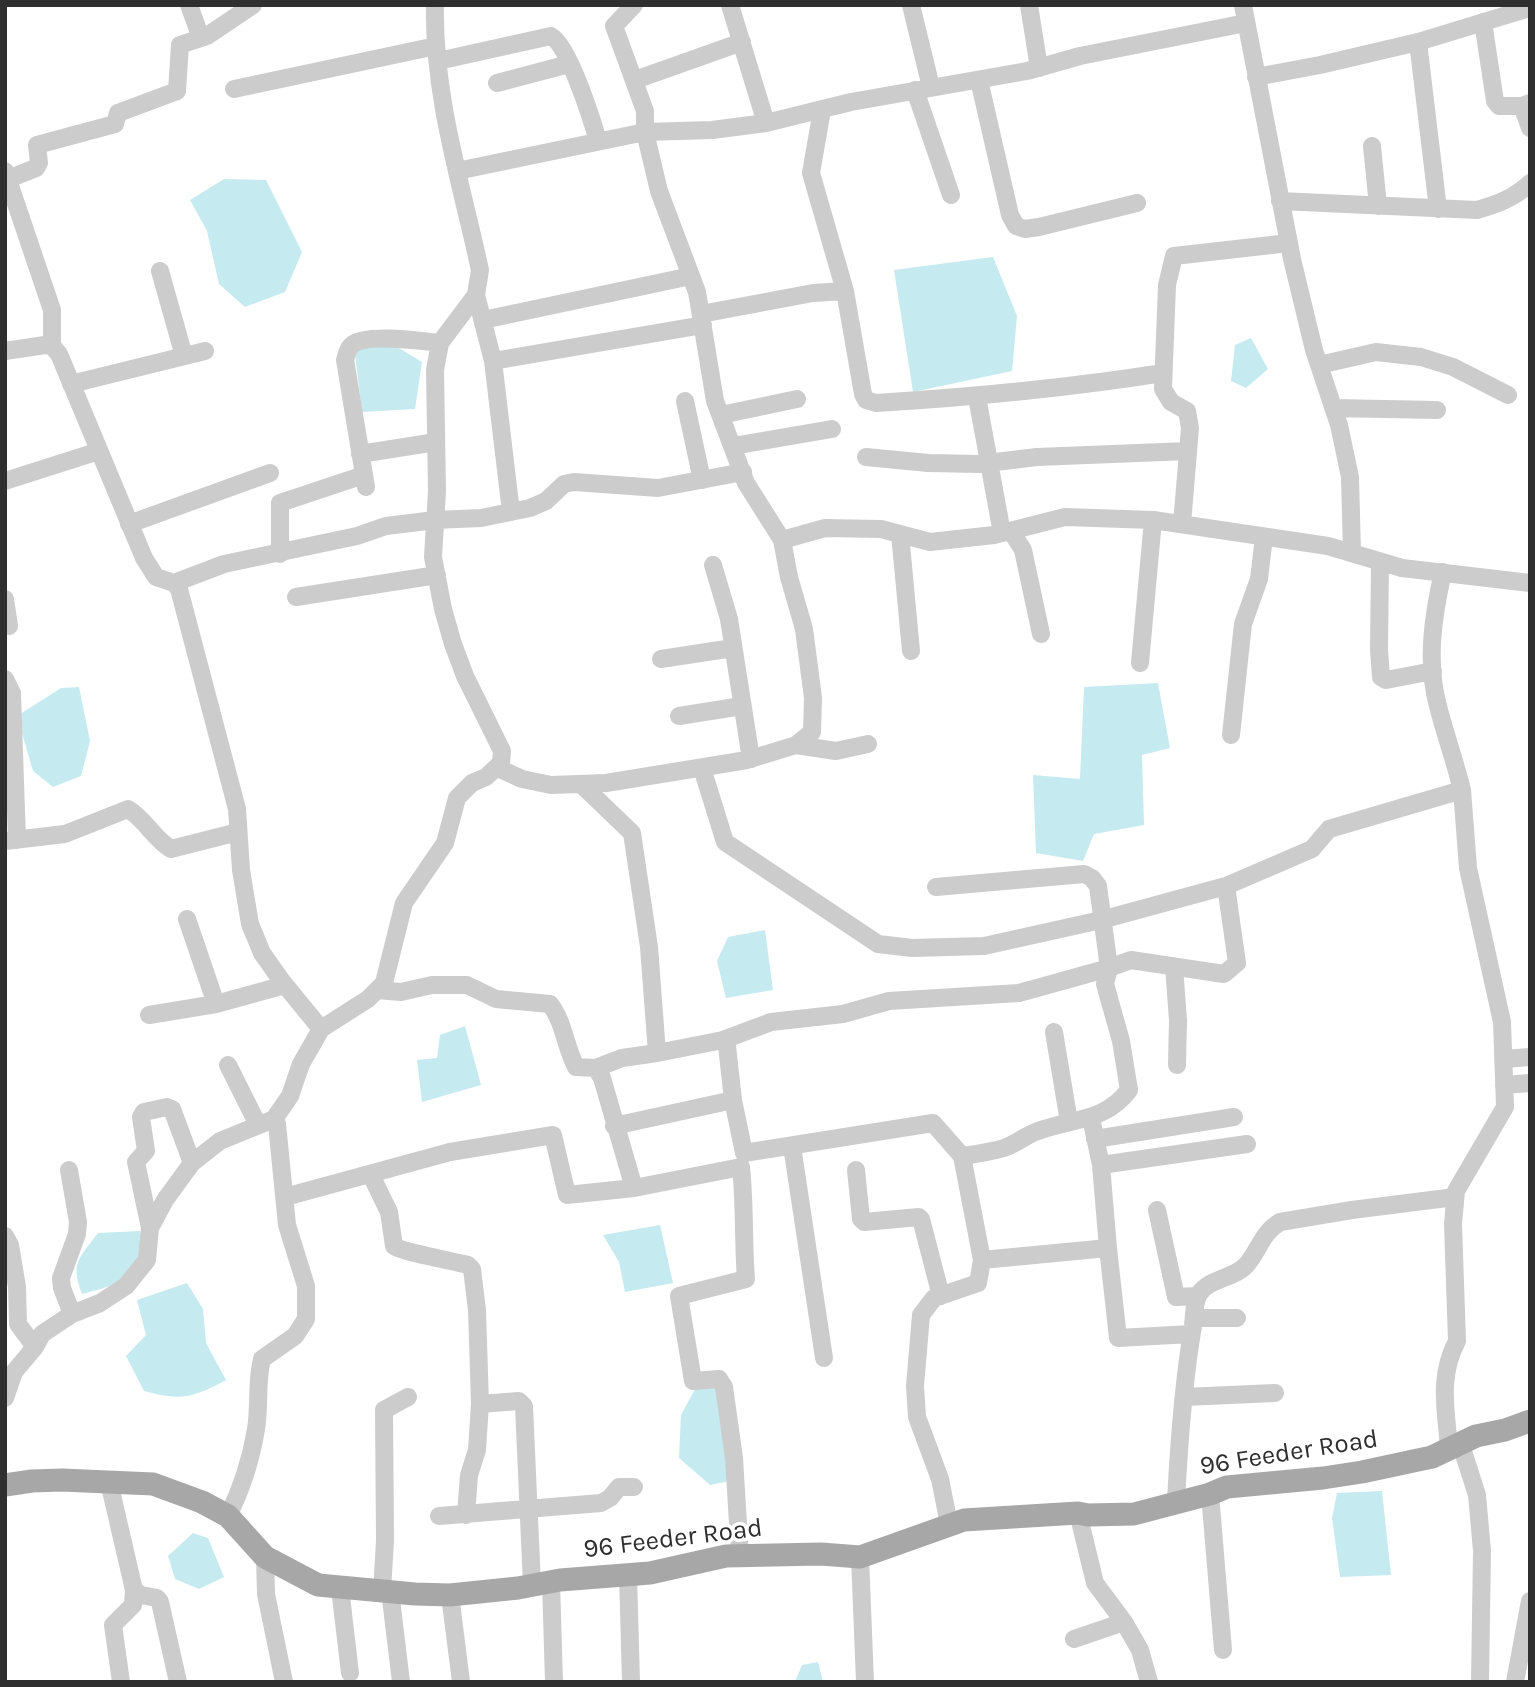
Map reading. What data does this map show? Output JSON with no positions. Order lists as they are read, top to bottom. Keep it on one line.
{"streets":{"main road":["96 Feeder Road"]}}
